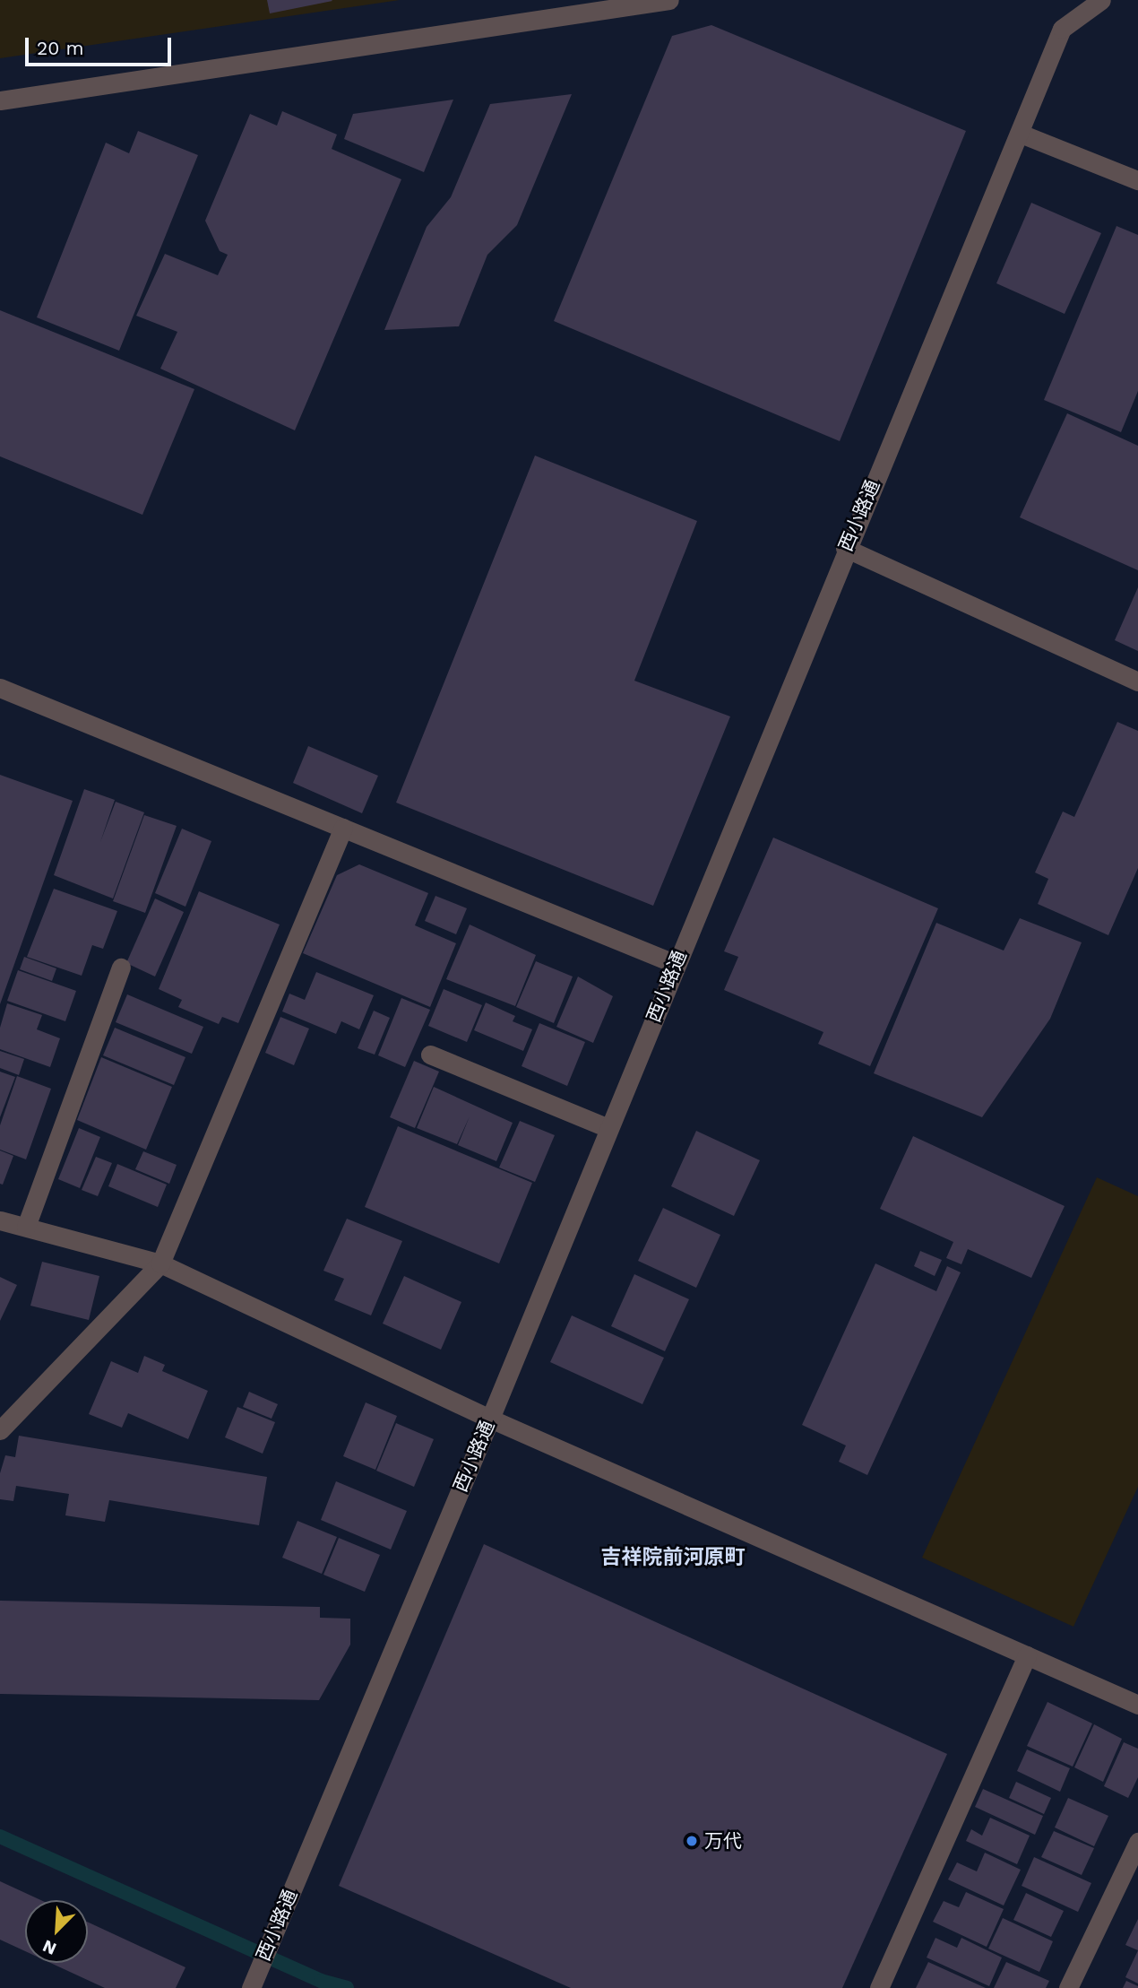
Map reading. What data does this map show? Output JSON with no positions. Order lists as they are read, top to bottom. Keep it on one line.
{"streets":{"street":["西小路通"]},"districts":["吉祥院前河原町"],"places":["万代"],"scale_bar":"20 m","north":"bottom left"}
